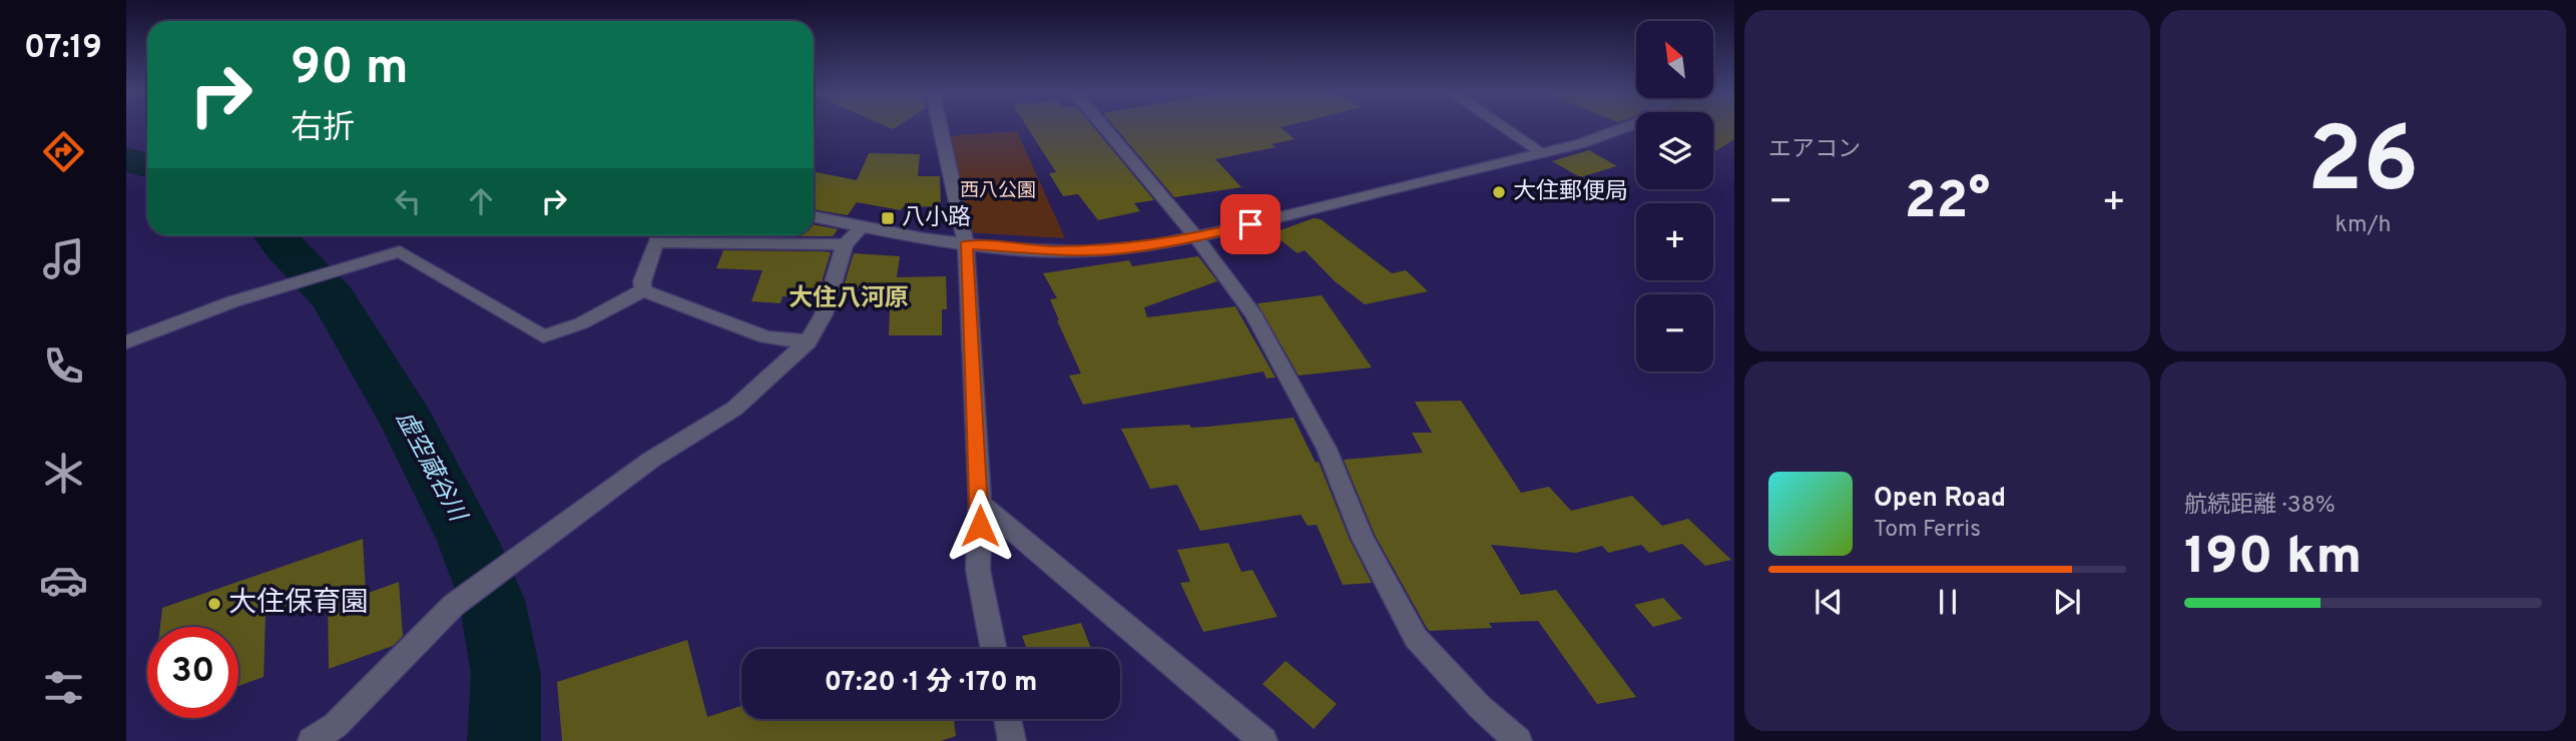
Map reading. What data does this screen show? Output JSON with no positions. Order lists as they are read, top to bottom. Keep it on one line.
{"districts":["大住八河原"],"water":["虚空蔵谷川"],"parks":["西八公園"],"places":{"other":["大住郵便局","大住保育園"],"transit":["八小路"]},"north":"top left","page":{"tabs":"07:19","tile":["エアコン",["26","km/h"],["航続距離 · 38%","190 km"]],"map_buttons":["+","−"],"turn":["90 m","右折"],"heat":["−","22°","+"],"song":["Open Road","Tom Ferris"],"limit":"30","trip":"07:20 · 1 分 · 170 m"}}
